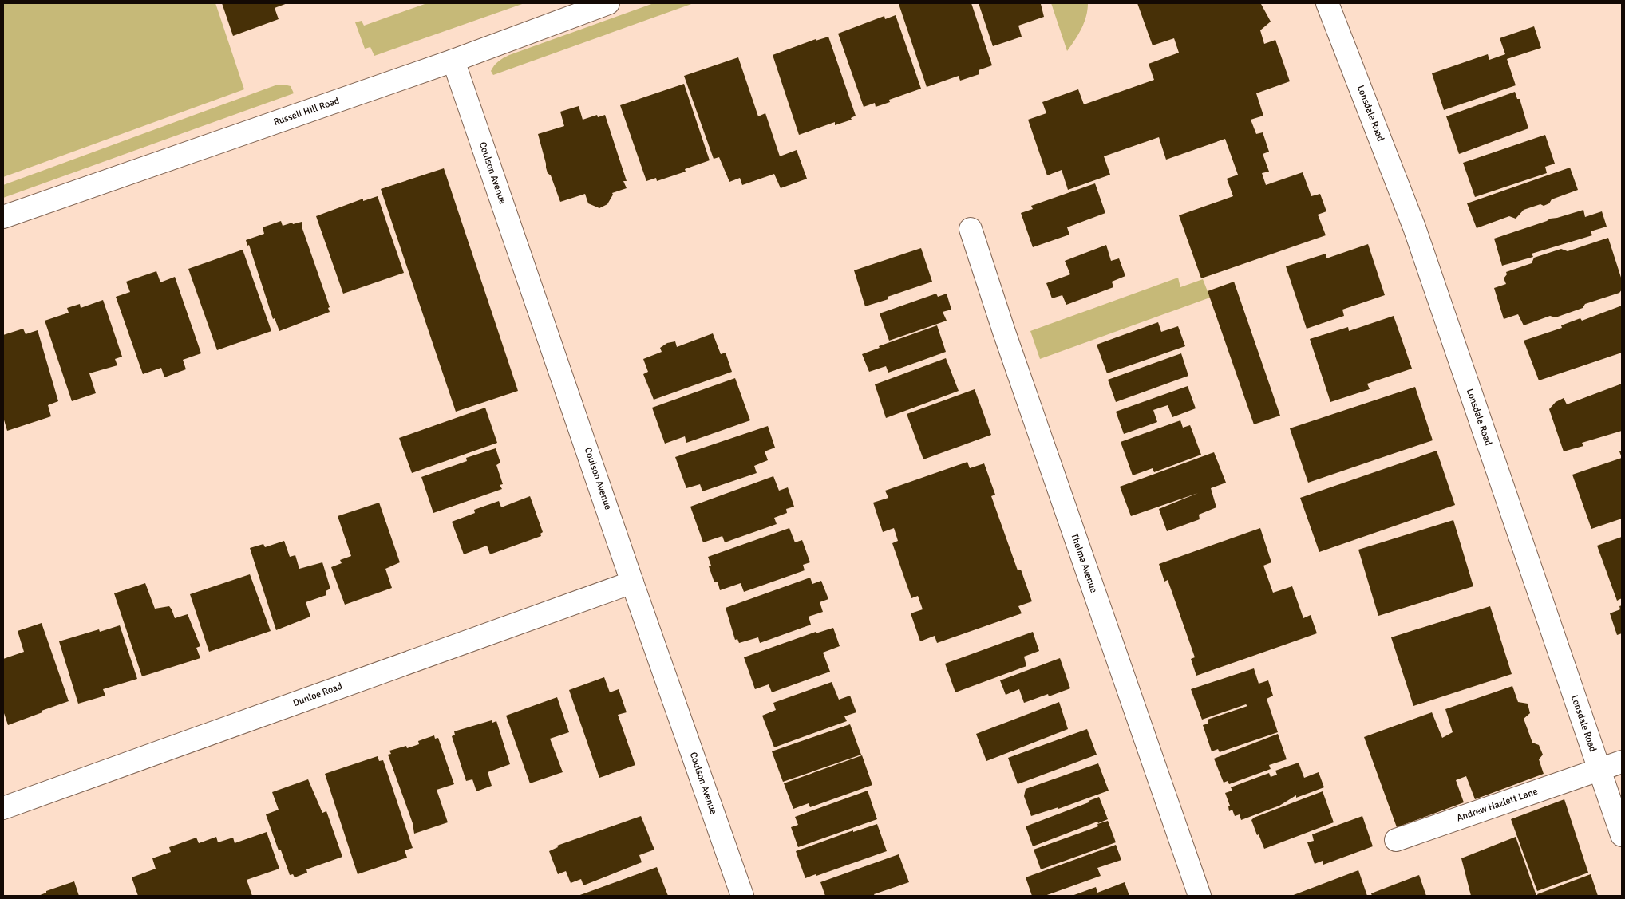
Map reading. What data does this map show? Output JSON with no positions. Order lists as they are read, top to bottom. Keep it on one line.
{"streets":{"street":["Russell Hill Road","Lonsdale Road","Coulson Avenue","Thelma Avenue","Dunloe Road","Andrew Hazlett Lane"]},"crossings":[["Russell Hill Road","Coulson Avenue"],["Lonsdale Road","Andrew Hazlett Lane"],["Coulson Avenue","Dunloe Road"]]}
